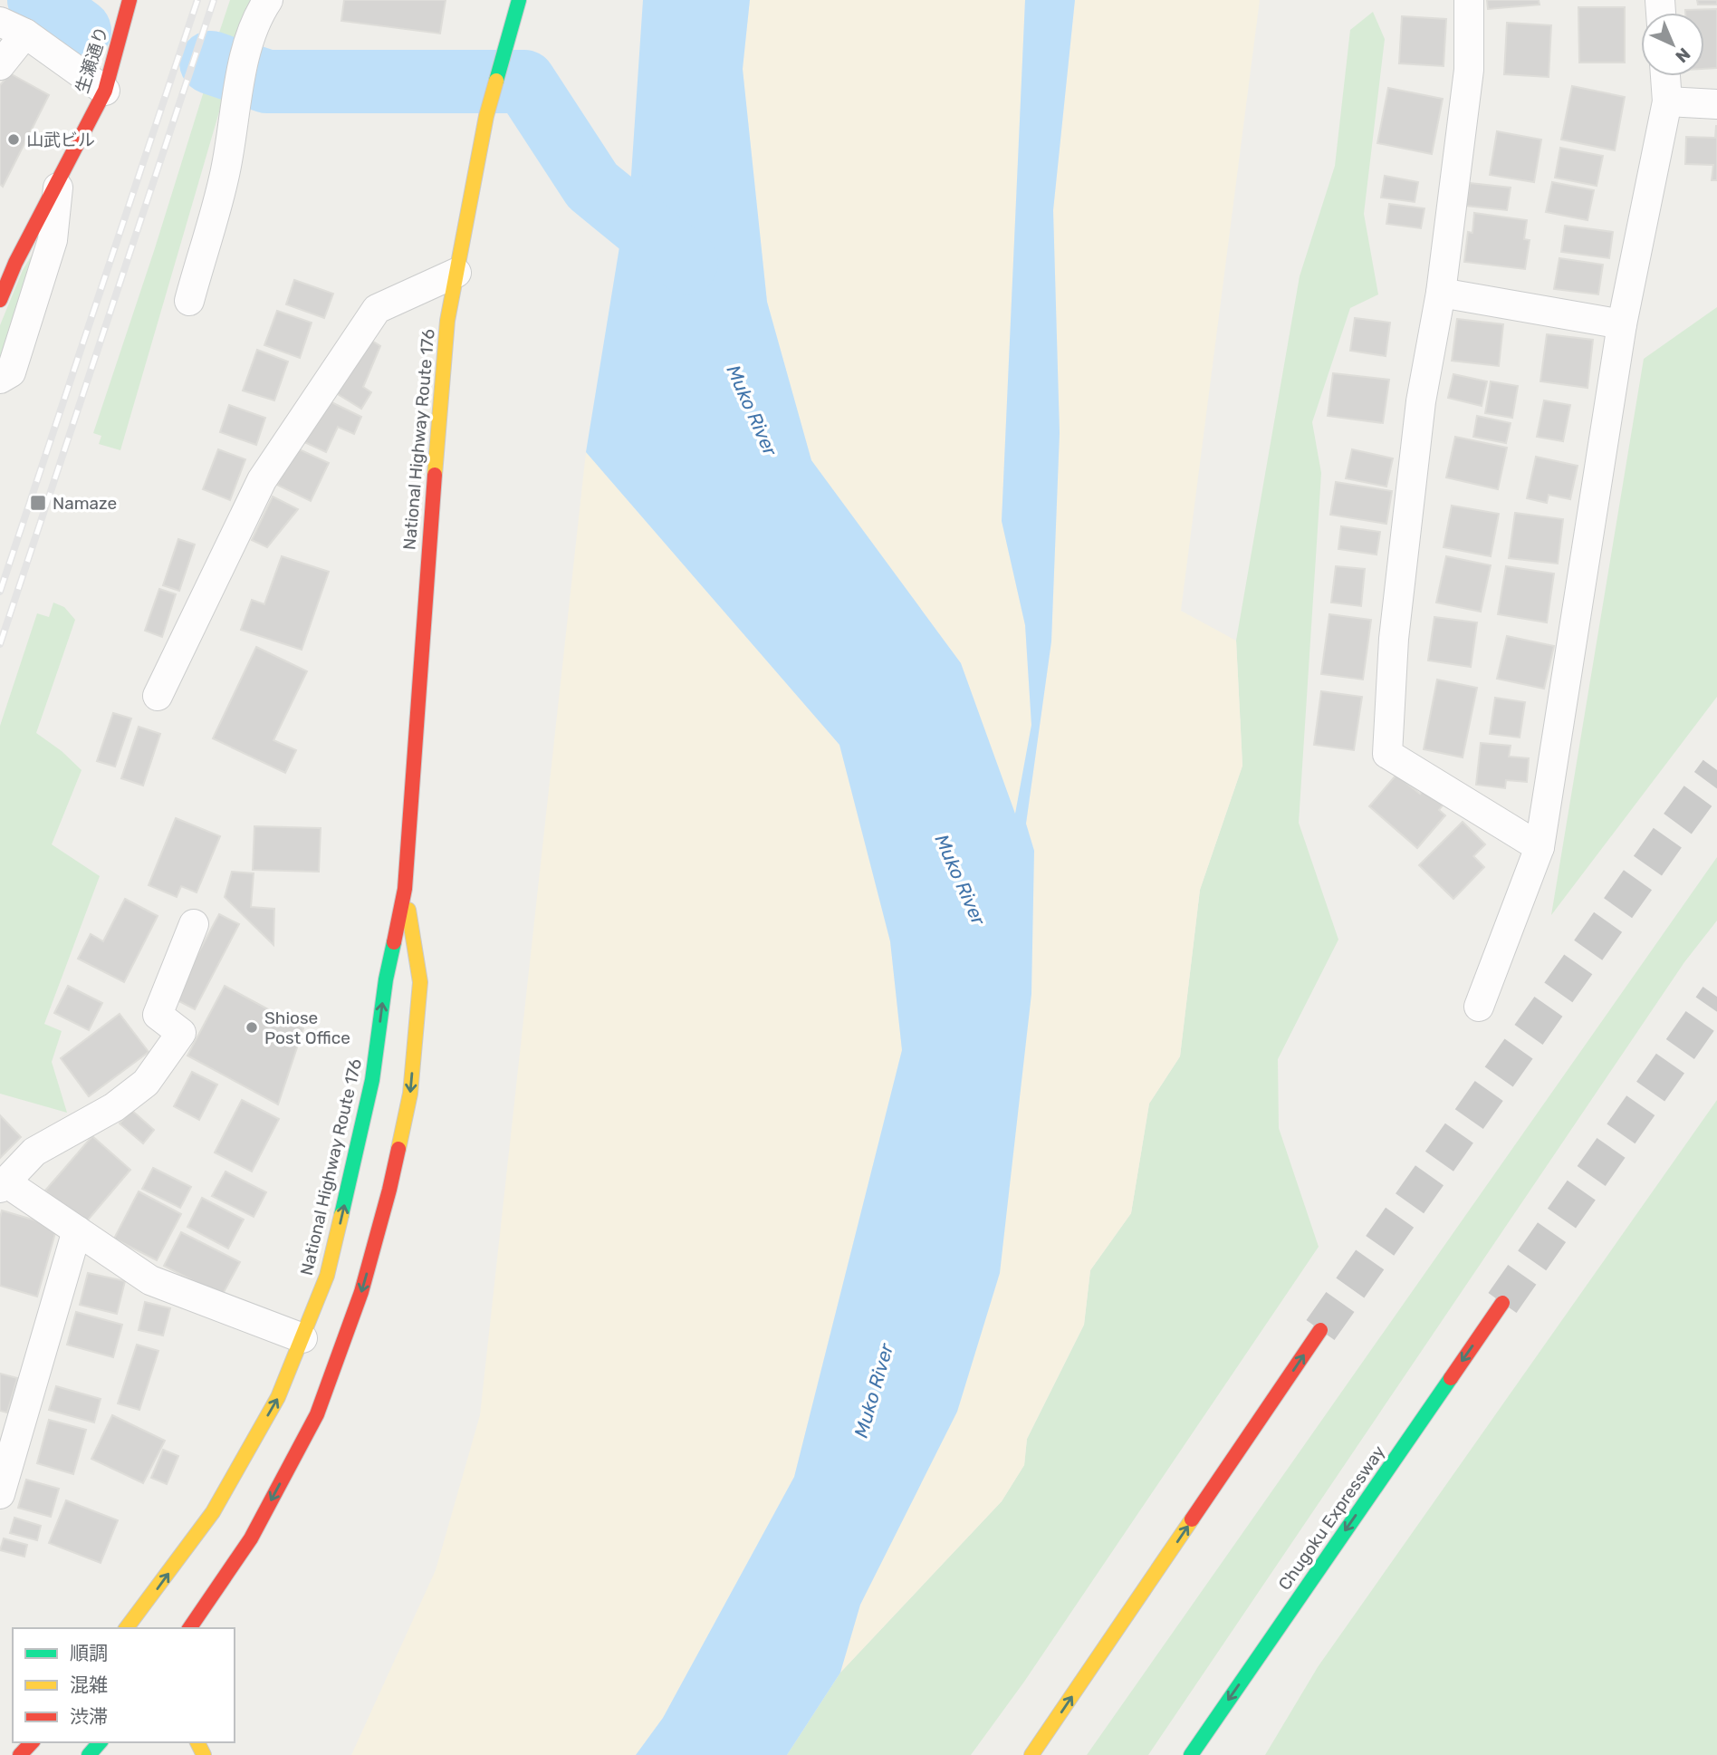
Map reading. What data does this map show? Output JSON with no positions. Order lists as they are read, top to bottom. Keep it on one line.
{"streets":{"main road":["生瀬通り","National Highway Route 176","Chugoku Expressway"]},"one_way":["Chugoku Expressway"],"water":["Muko River"],"places":{"other":["山武ビル","Shiose Post Office"],"transit":["Namaze"]},"legend":["順調","混雑","渋滞"],"north":"bottom right"}
